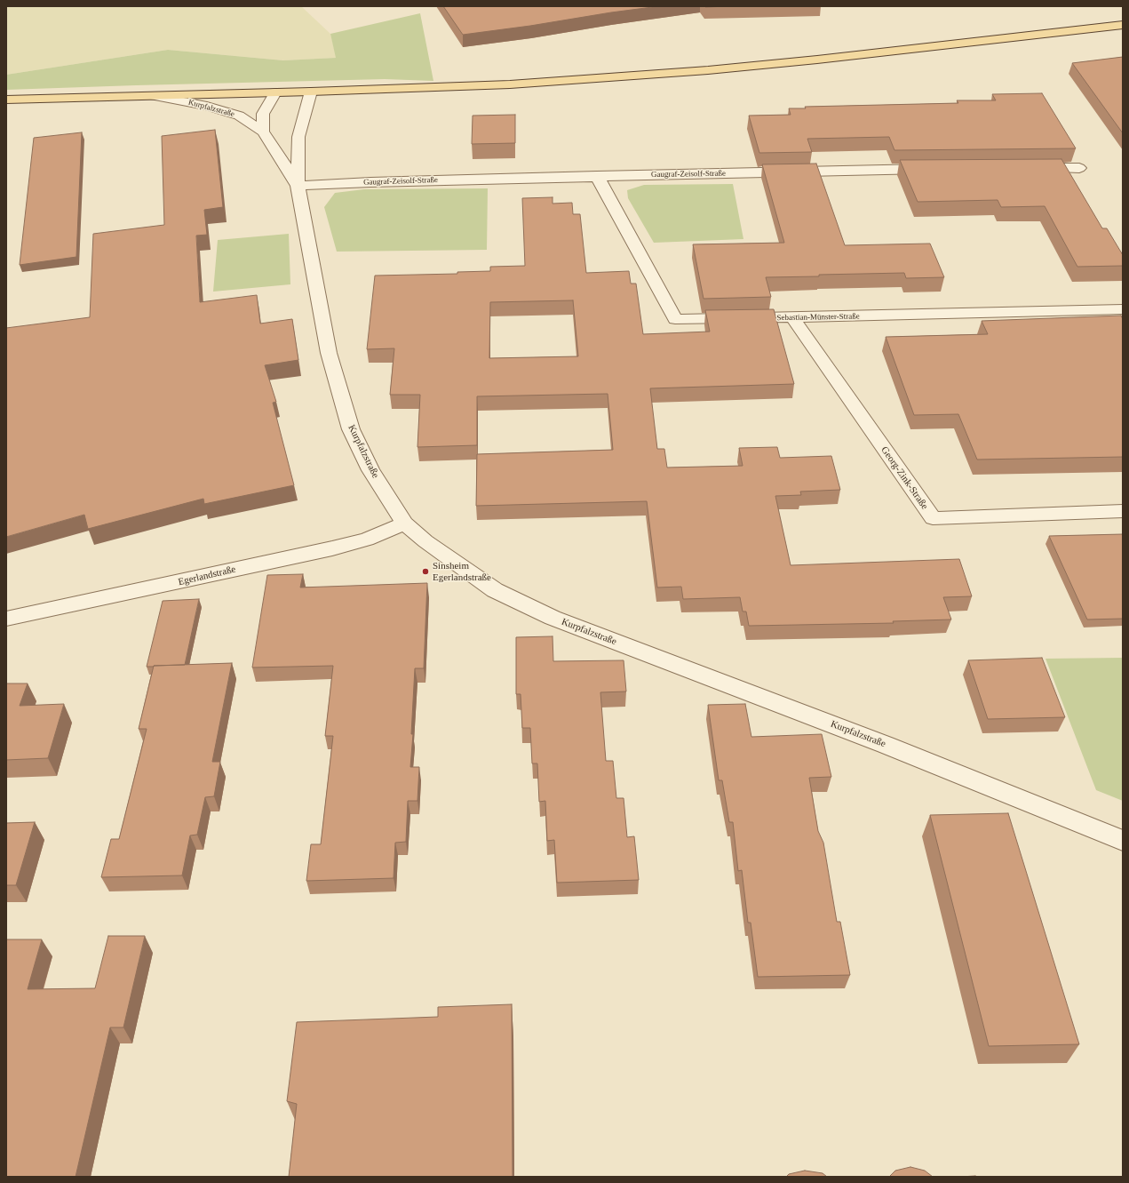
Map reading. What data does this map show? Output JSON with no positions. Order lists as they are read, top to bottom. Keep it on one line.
{"streets":{"street":["Kurpfalzstraße","Gaugraf-Zeisolf-Straße","Sebastian-Münster-Straße","Georg-Zink-Straße","Egerlandstraße"]},"crossings":[["Kurpfalzstraße","Gaugraf-Zeisolf-Straße"],["Kurpfalzstraße","Egerlandstraße"],["Gaugraf-Zeisolf-Straße","Sebastian-Münster-Straße"],["Sebastian-Münster-Straße","Georg-Zink-Straße"]],"places":["Sinsheim Egerlandstraße"]}
